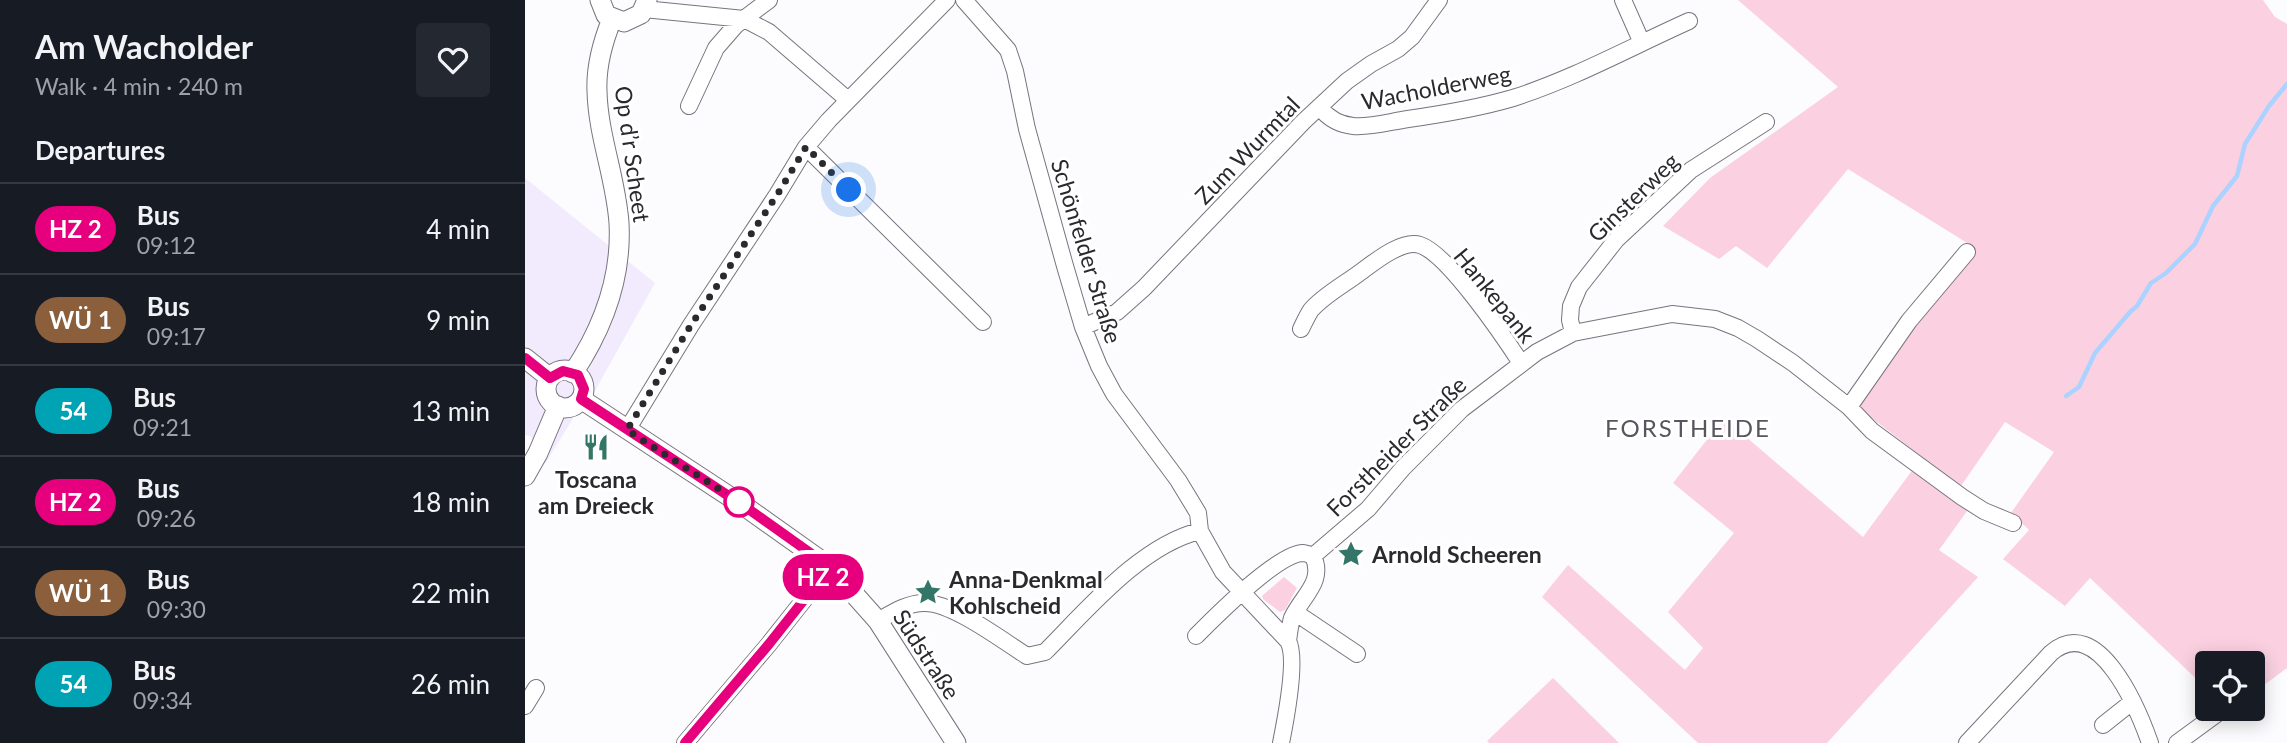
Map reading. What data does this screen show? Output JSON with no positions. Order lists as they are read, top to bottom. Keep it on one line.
{"streets":{"street":["Wacholderweg","Zum Wurmtal","Op d’r Scheet","Ginsterweg","Schönfelder Straße","Hankepank","Forstheider Straße","Südstraße"]},"crossings":[["Wacholderweg","Zum Wurmtal"],["Zum Wurmtal","Schönfelder Straße"],["Op d’r Scheet","Südstraße"],["Ginsterweg","Forstheider Straße"],["Schönfelder Straße","Forstheider Straße"],["Hankepank","Forstheider Straße"]],"districts":["FORSTHEIDE"],"places":{"restaurant":["Toscana am Dreieck"],"place":["Arnold Scheeren","Anna-Denkmal Kohlscheid"]},"page":{"heading":[["Am Wacholder","Walk · 4 min · 240 m"],"Departures"],"on_map":"HZ 2","list":[{"mark":"HZ 2","name":"Bus","note":"09:12","value":"4 min"},{"mark":"WÜ 1","name":"Bus","note":"09:17","value":"9 min"},{"mark":"54","name":"Bus","note":"09:21","value":"13 min"},{"mark":"HZ 2","name":"Bus","note":"09:26","value":"18 min"},{"mark":"WÜ 1","name":"Bus","note":"09:30","value":"22 min"},{"mark":"54","name":"Bus","note":"09:34","value":"26 min"}]}}
